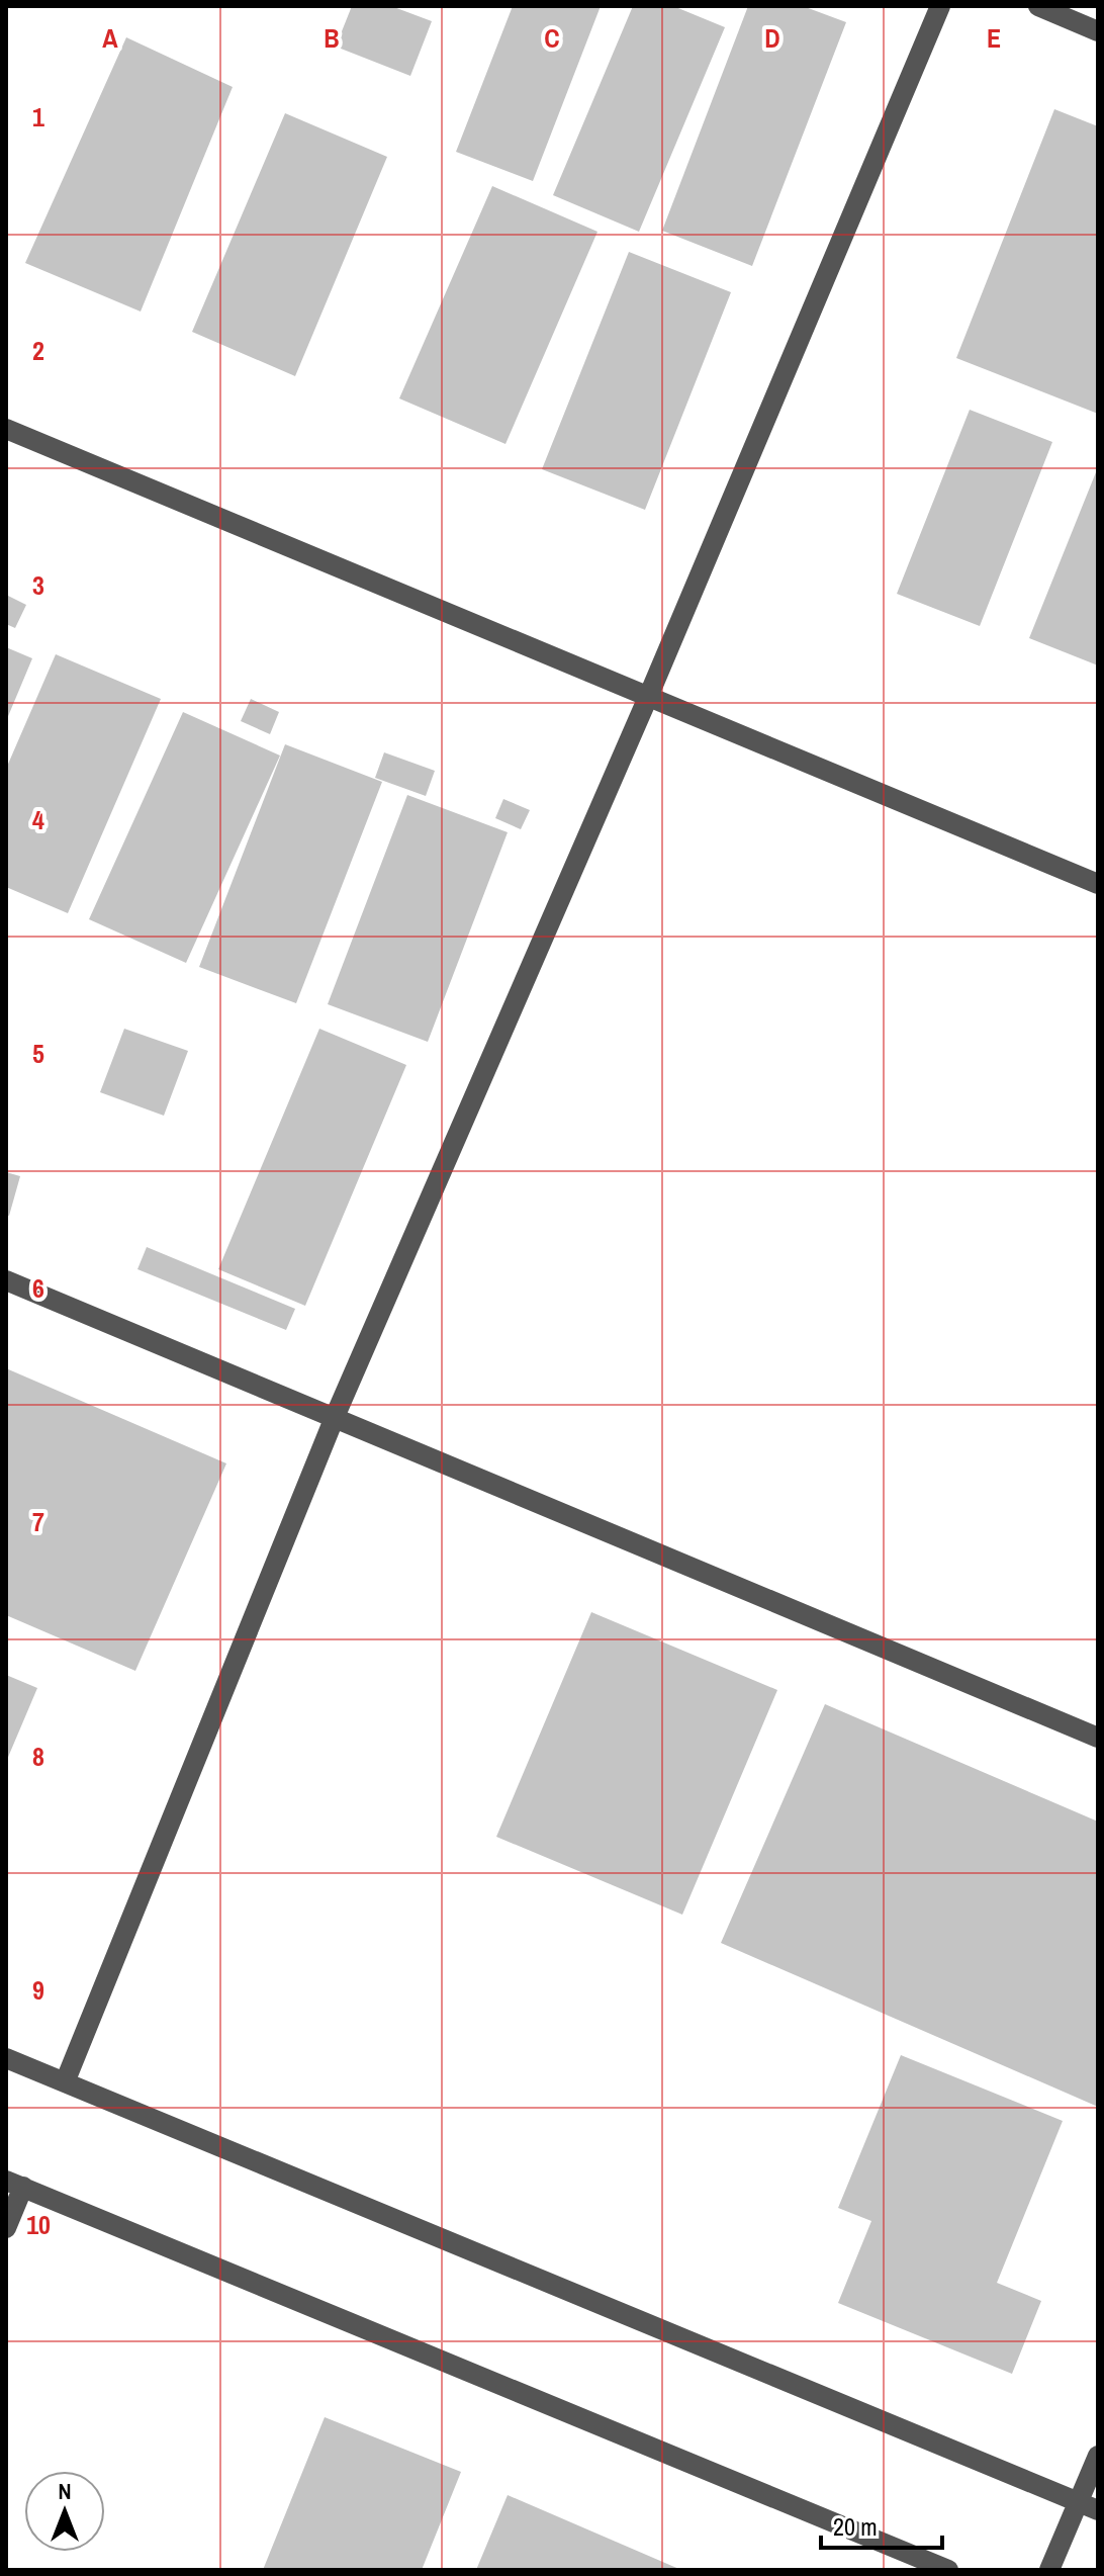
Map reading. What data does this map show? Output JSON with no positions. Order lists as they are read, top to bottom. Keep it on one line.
{"scale_bar":"20 m","north":"top","grid":{"columns":["A","B","C","D","E"],"rows":["1","2","3","4","5","6","7","8","9","10"]}}
